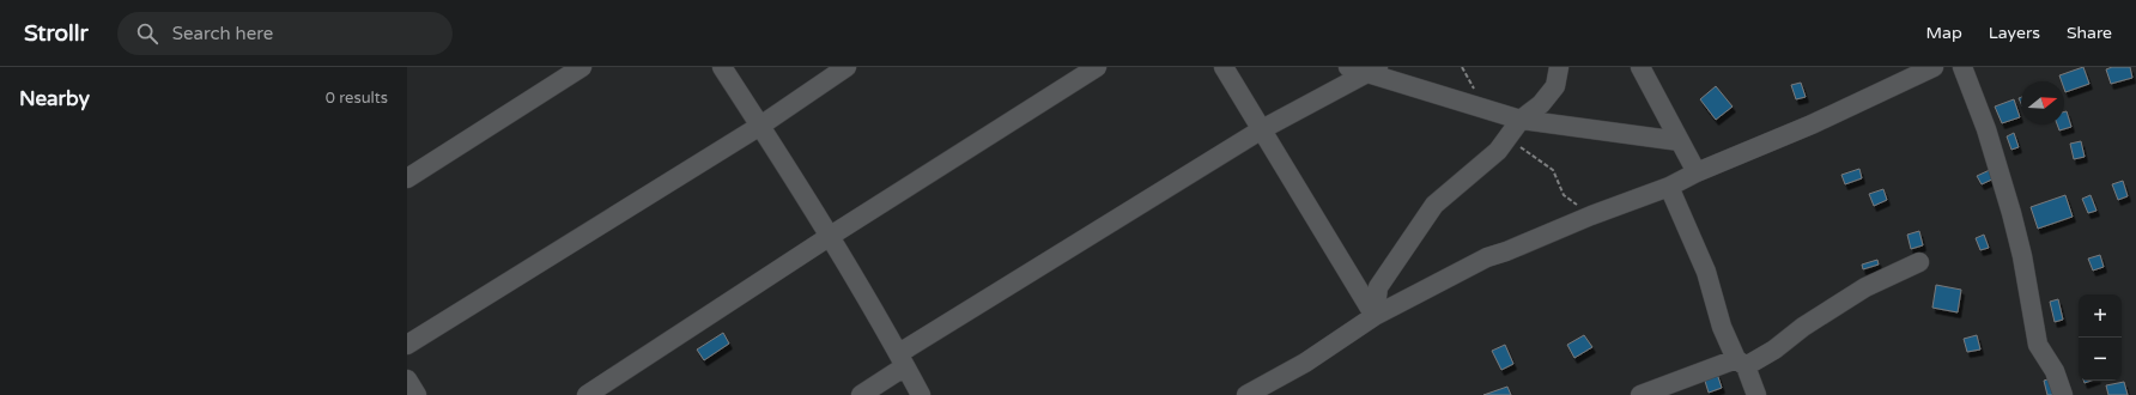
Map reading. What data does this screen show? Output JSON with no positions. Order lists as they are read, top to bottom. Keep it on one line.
{"north":"right","page":{"header":"Strollr","search":"Search here","nav":["Map","Layers","Share"],"heading":["Nearby","0 results"],"map_buttons":["+","−"]}}
